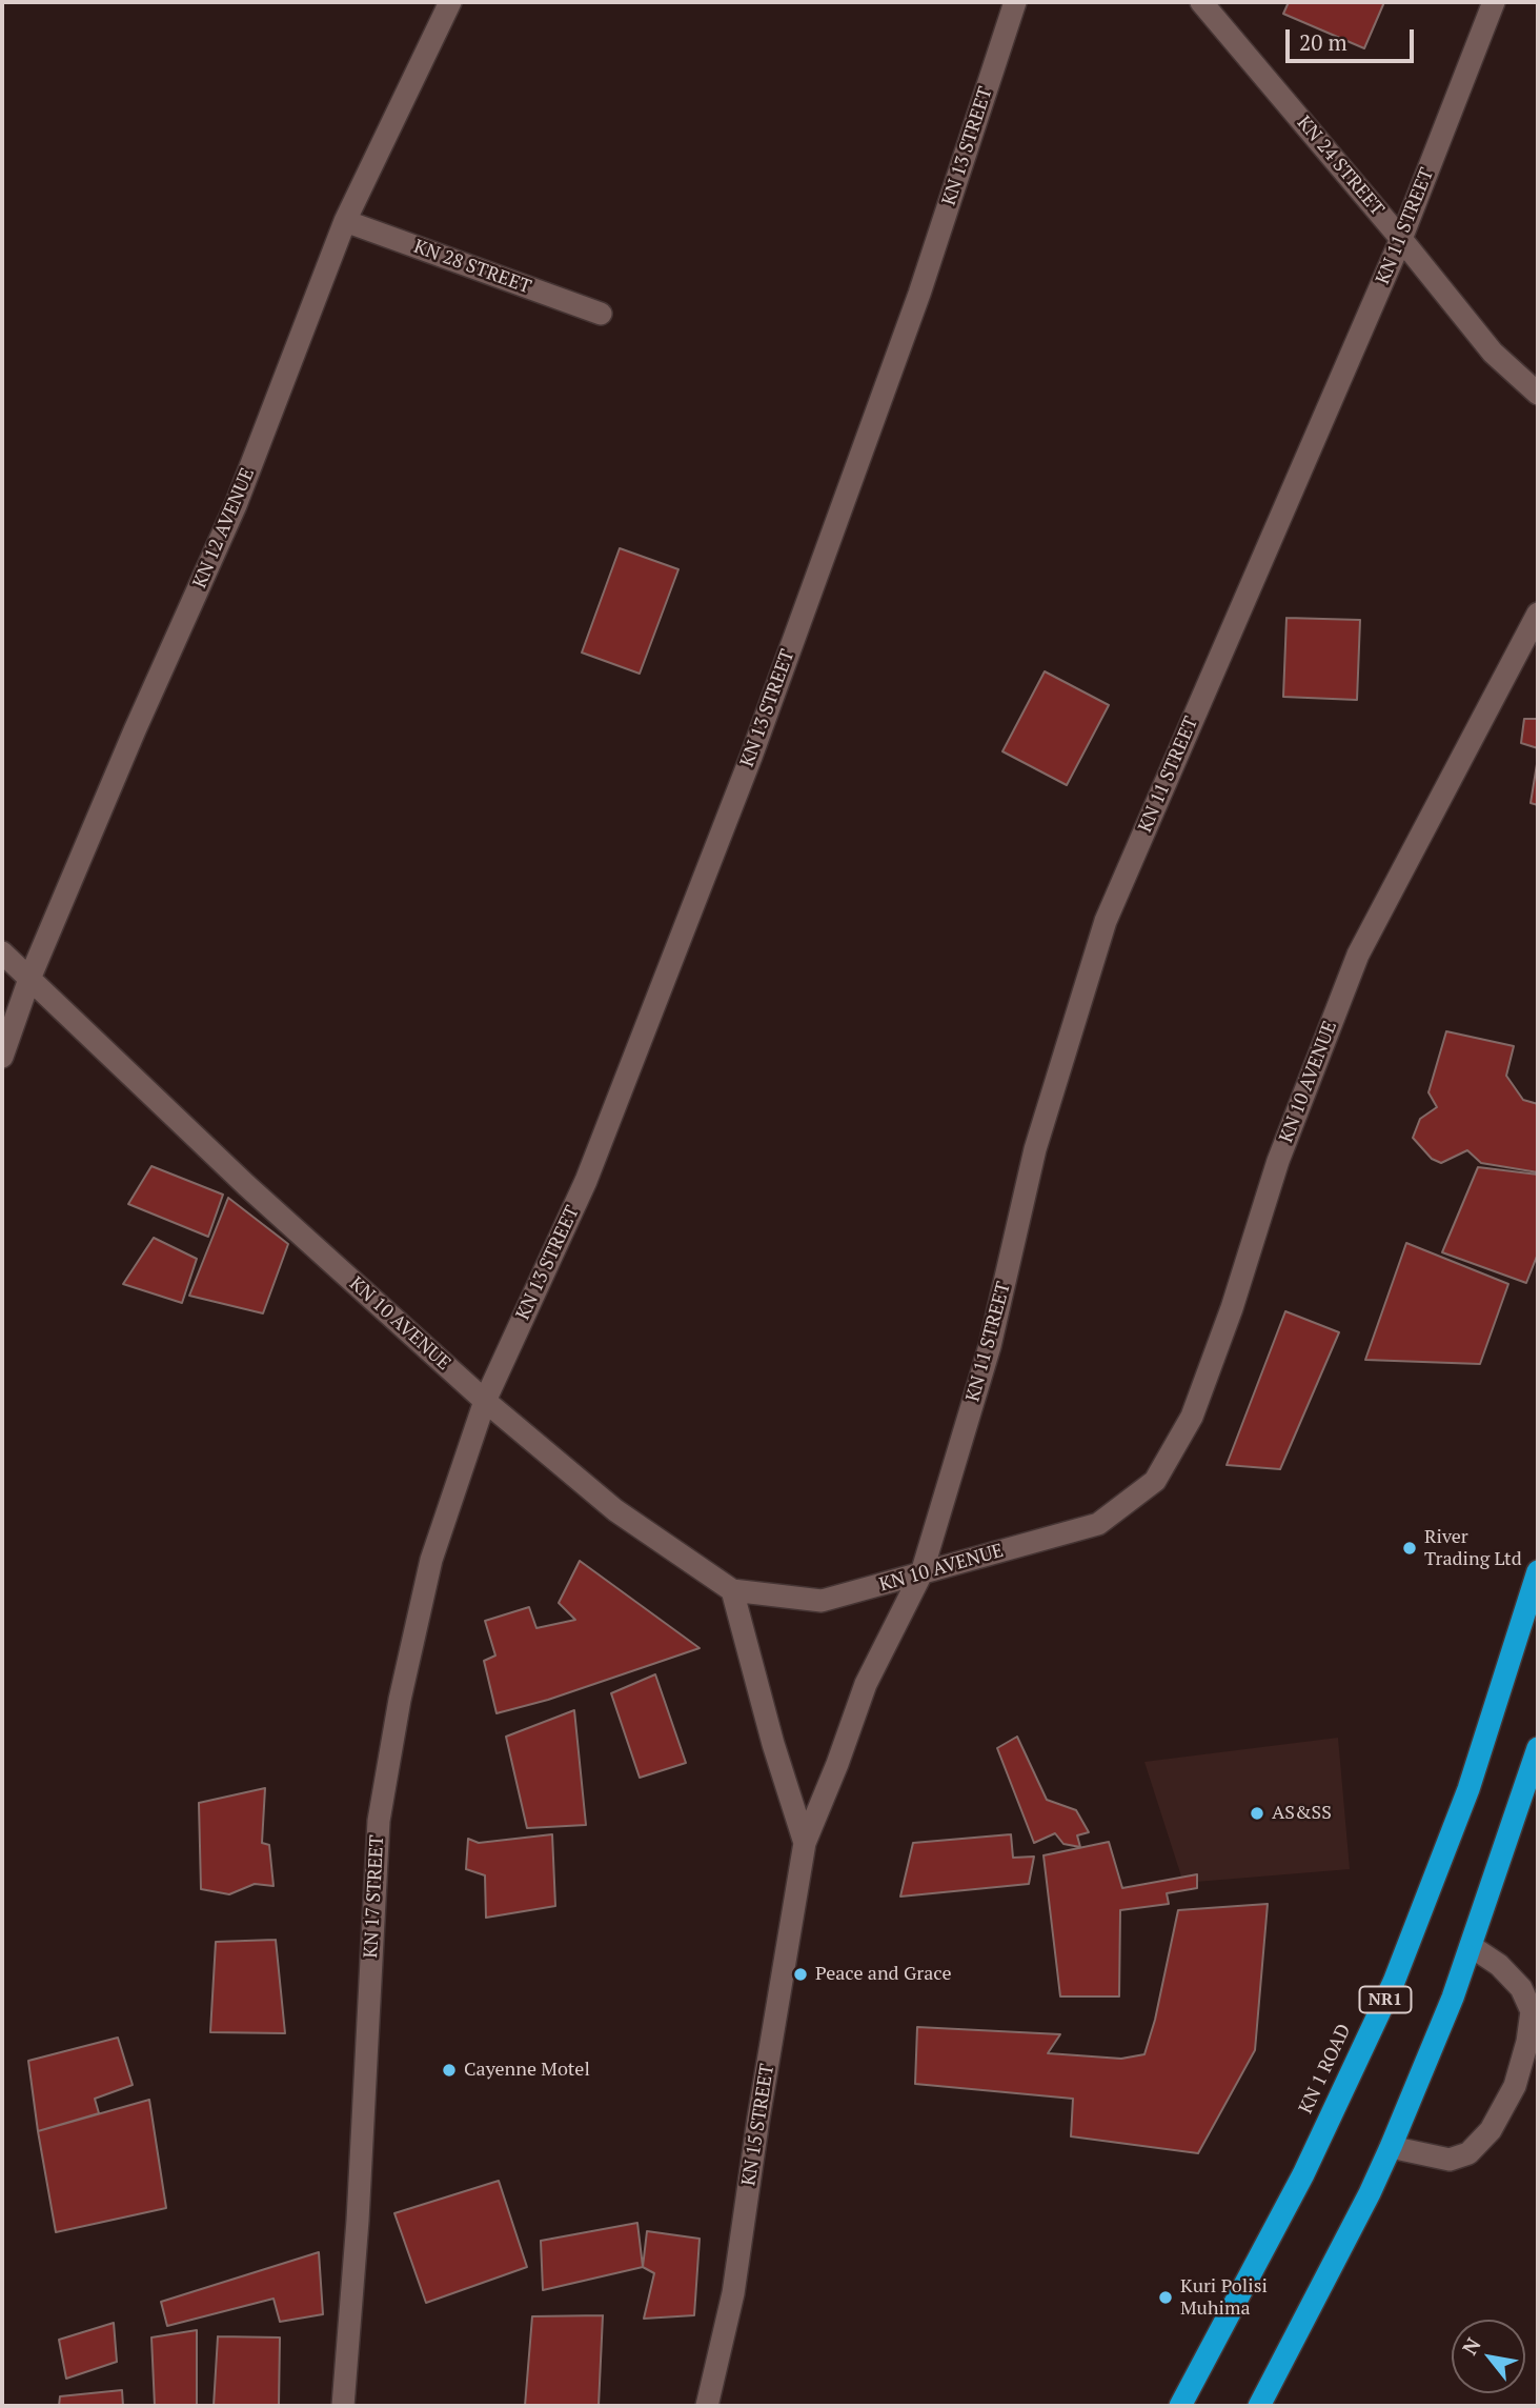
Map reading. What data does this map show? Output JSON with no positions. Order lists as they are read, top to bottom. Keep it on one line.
{"streets":{"highway":["NR1","KN 1 ROAD"],"street":["KN 13 STREET","KN 24 STREET","KN 11 STREET","KN 28 STREET","KN 12 AVENUE","KN 10 AVENUE","KN 17 STREET","KN 15 STREET"]},"crossings":[["KN 13 STREET","KN 10 AVENUE"],["KN 13 STREET","KN 17 STREET"],["KN 24 STREET","KN 11 STREET"],["KN 11 STREET","KN 10 AVENUE"],["KN 11 STREET","KN 15 STREET"],["KN 28 STREET","KN 12 AVENUE"],["KN 12 AVENUE","KN 10 AVENUE"],["KN 10 AVENUE","KN 17 STREET"],["KN 10 AVENUE","KN 15 STREET"]],"places":["River Trading Ltd","AS&SS","Peace and Grace","Cayenne Motel","Kuri Polisi Muhima"],"scale_bar":"20 m","north":"top left"}
